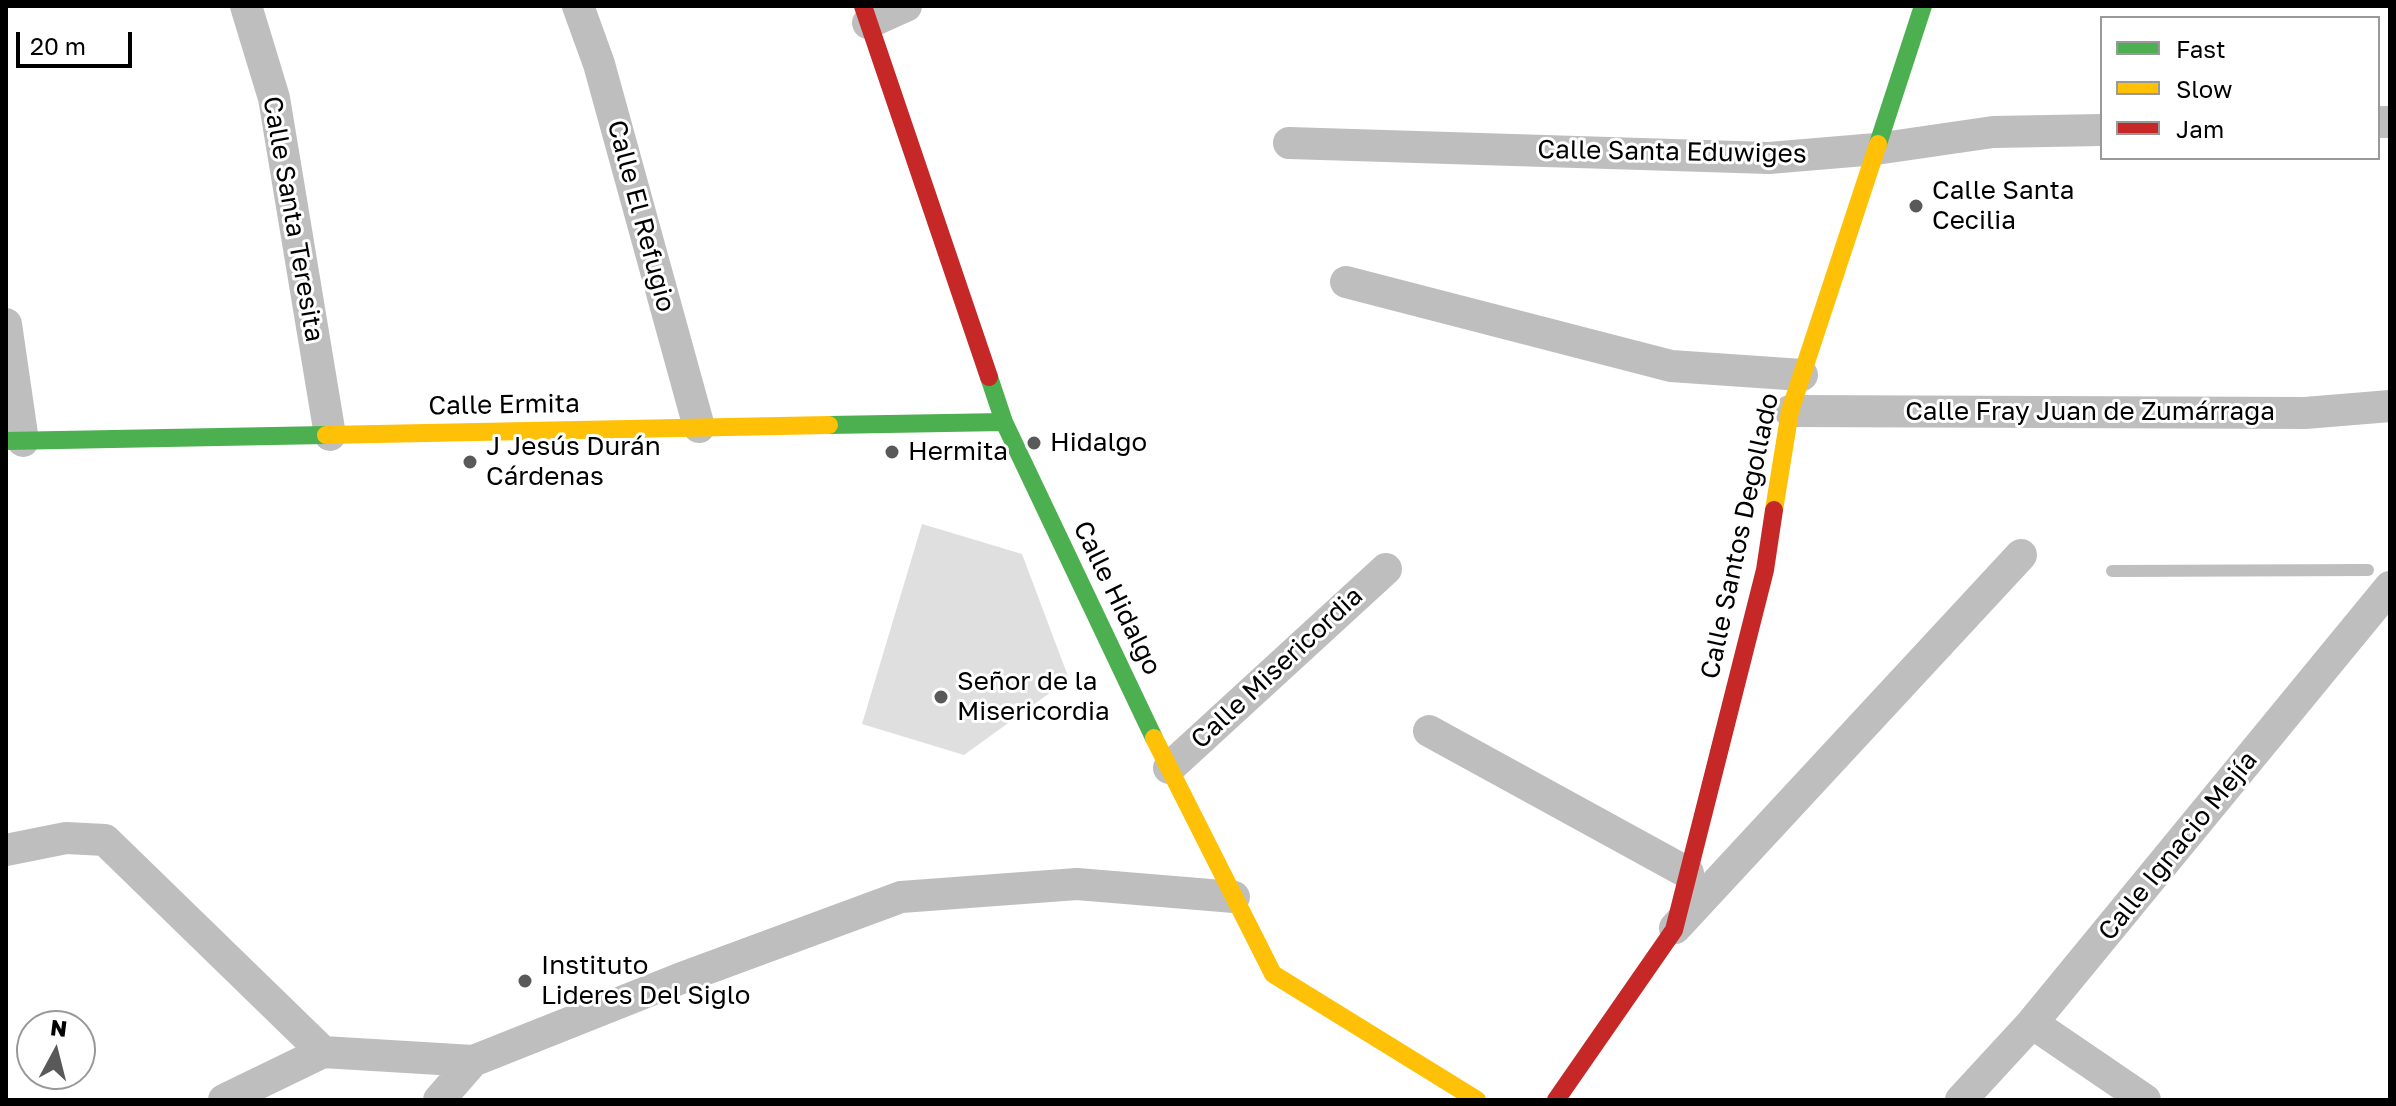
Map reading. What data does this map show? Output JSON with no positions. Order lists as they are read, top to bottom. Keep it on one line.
{"streets":{"street":["Calle Santa Eduwiges","Calle El Refugio","Calle Santa Teresita","Calle Ermita","Calle Fray Juan de Zumárraga","Calle Santos Degollado","Calle Hidalgo","Calle Misericordia","Calle Ignacio Mejía"]},"crossings":[["Calle Santa Eduwiges","Calle Santos Degollado"],["Calle El Refugio","Calle Ermita"],["Calle Santa Teresita","Calle Ermita"],["Calle Ermita","Calle Hidalgo"],["Calle Fray Juan de Zumárraga","Calle Santos Degollado"],["Calle Hidalgo","Calle Misericordia"]],"places":["Calle Santa Cecilia","Hidalgo","Hermita","J Jesús Durán Cárdenas","Señor de la Misericordia","Instituto Lideres Del Siglo"],"legend":["Fast","Slow","Jam"],"scale_bar":"20 m","north":"top"}
